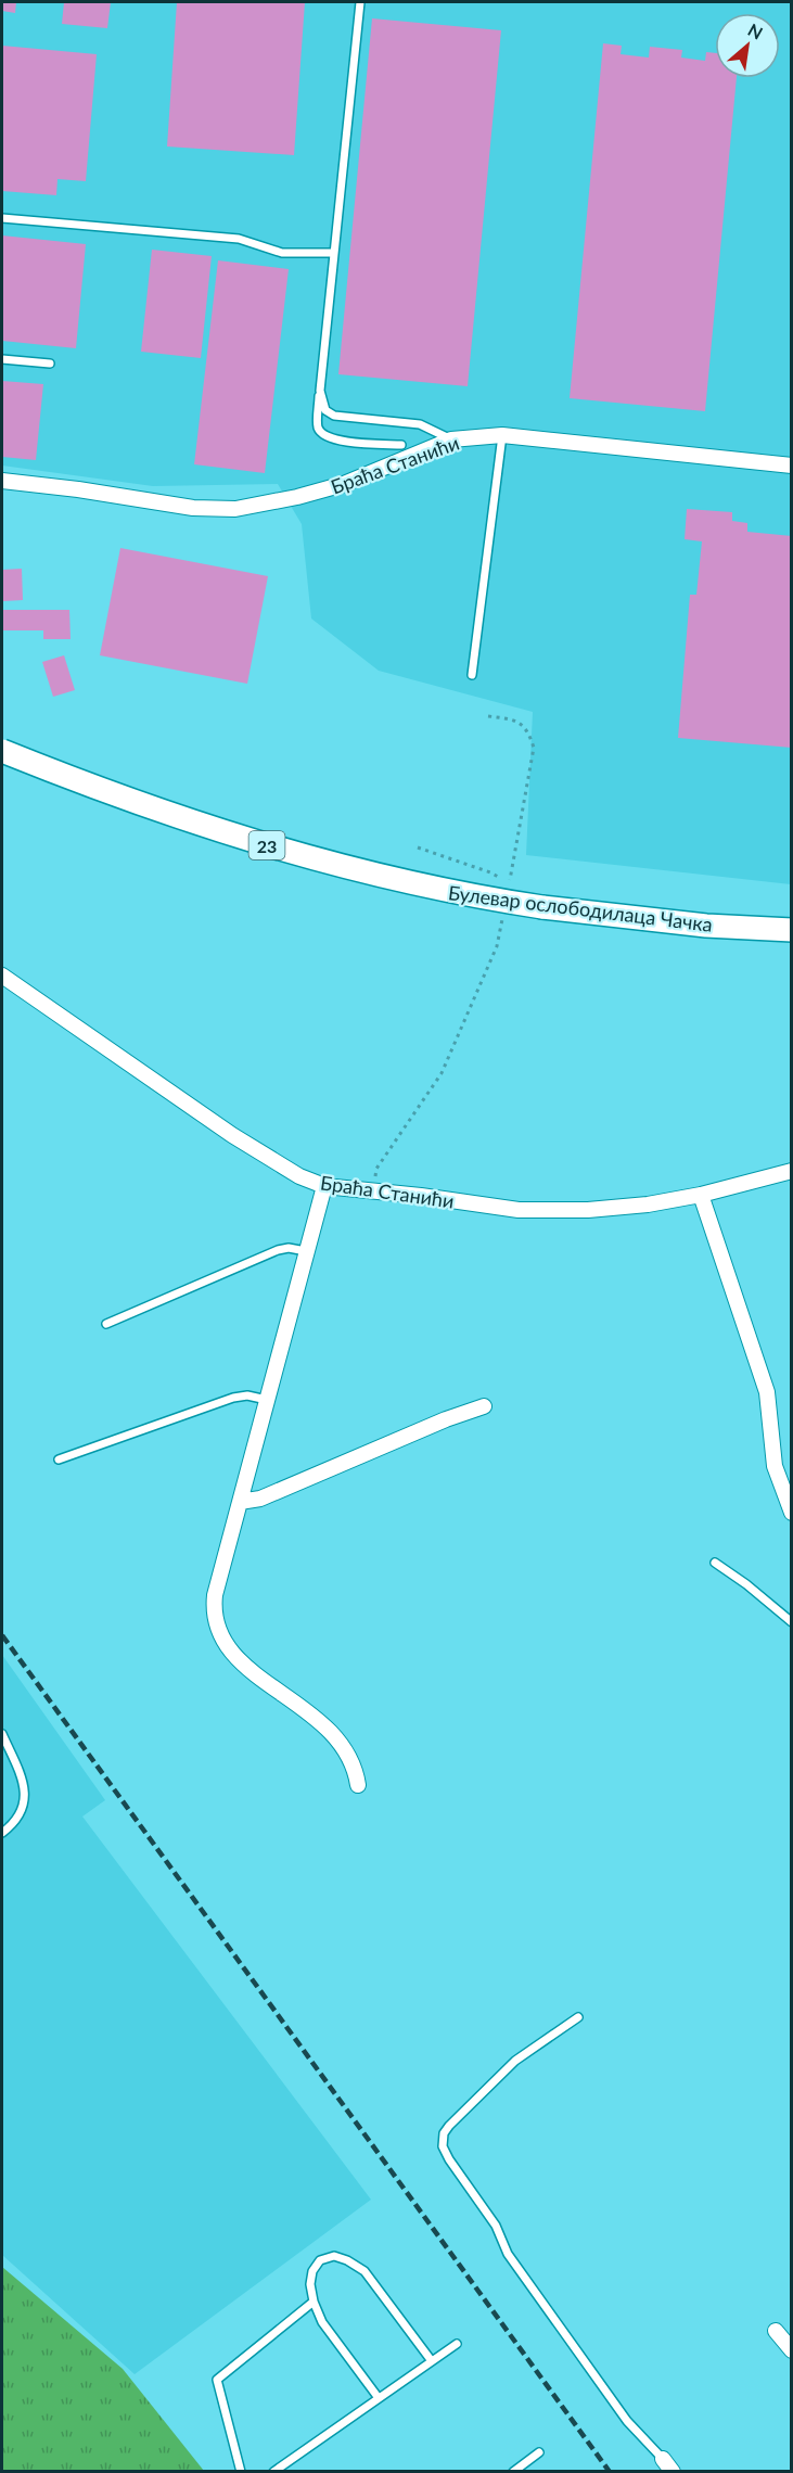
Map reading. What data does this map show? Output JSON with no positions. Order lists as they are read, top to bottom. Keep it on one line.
{"streets":{"main road":["23","Булевар ослободилаца Чачка"],"street":["Браћа Станићи"]},"north":"top right"}
